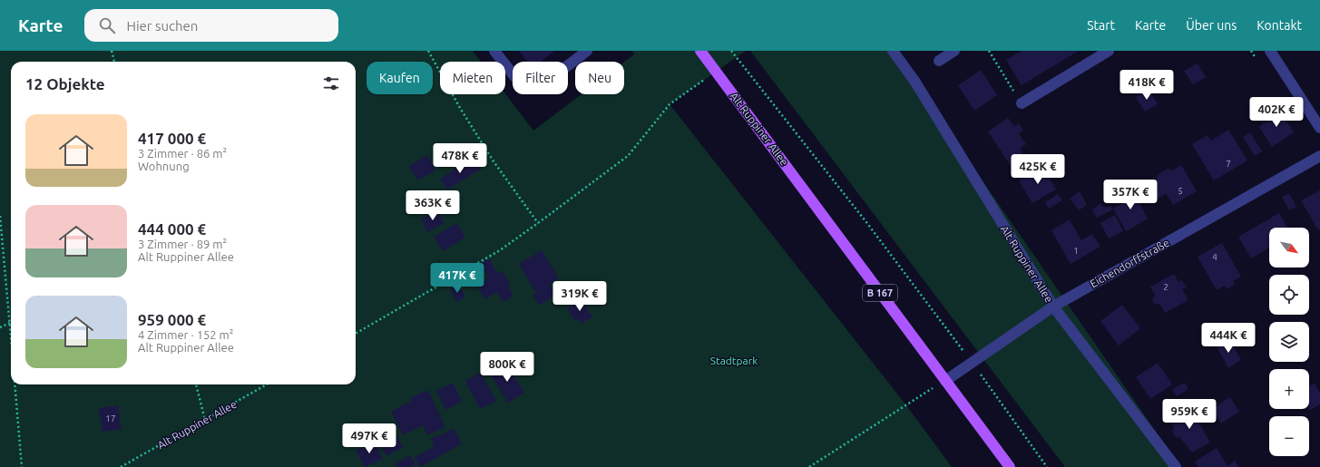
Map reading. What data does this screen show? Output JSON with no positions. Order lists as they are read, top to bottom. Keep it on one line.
{"streets":{"main road":["Alt Ruppiner Allee","B 167"],"street":["Eichendorffstraße"]},"crossings":[["Alt Ruppiner Allee","Eichendorffstraße"]],"parks":["Stadtpark"],"house_numbers":["7","5","1","4","2","17"],"north":"bottom right","page":{"header":"Karte","search":"Hier suchen","nav":["Start","Karte","Über uns","Kontakt"],"chip":["Kaufen","Mieten","Filter","Neu"],"heading":"12 Objekte","price":["418K €","402K €","478K €","425K €","357K €","363K €","417K €","319K €","444K €","800K €","959K €","497K €"],"list":[{"name":"417 000 €","note":"3 Zimmer · 86 m² · Wohnung"},{"name":"444 000 €","note":"3 Zimmer · 89 m² · Alt Ruppiner Allee"},{"name":"959 000 €","note":"4 Zimmer · 152 m² · Alt Ruppiner Allee"}],"map_buttons":["+","−"]}}
